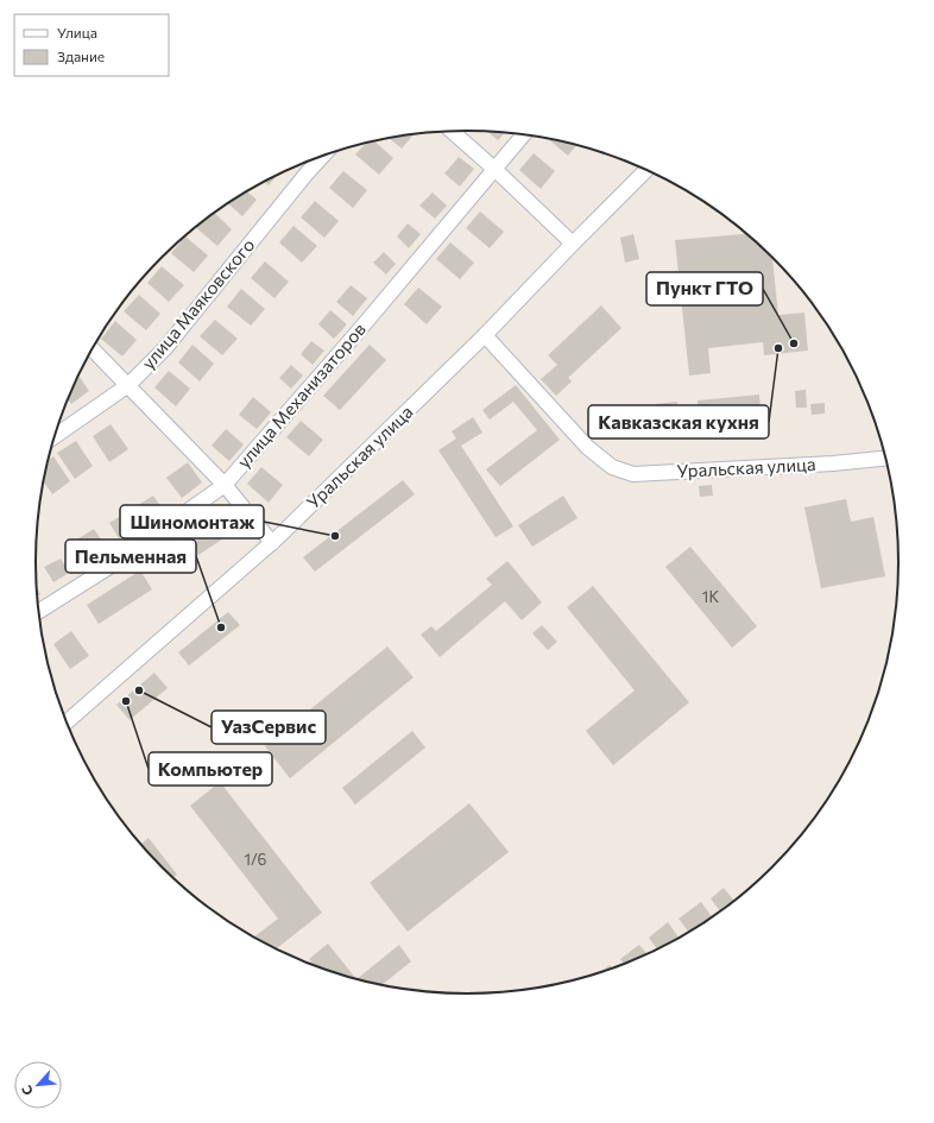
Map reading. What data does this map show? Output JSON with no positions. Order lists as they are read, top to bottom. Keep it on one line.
{"streets":{"street":["улица Маяковского","улица Механизаторов","Уральская улица"]},"places":["Пункт ГТО","Кавказская кухня","Шиномонтаж","Пельменная","УазСервис","Компьютер"],"house_numbers":["1К","1/6"],"legend":["Улица","Здание"],"north":"bottom left"}
